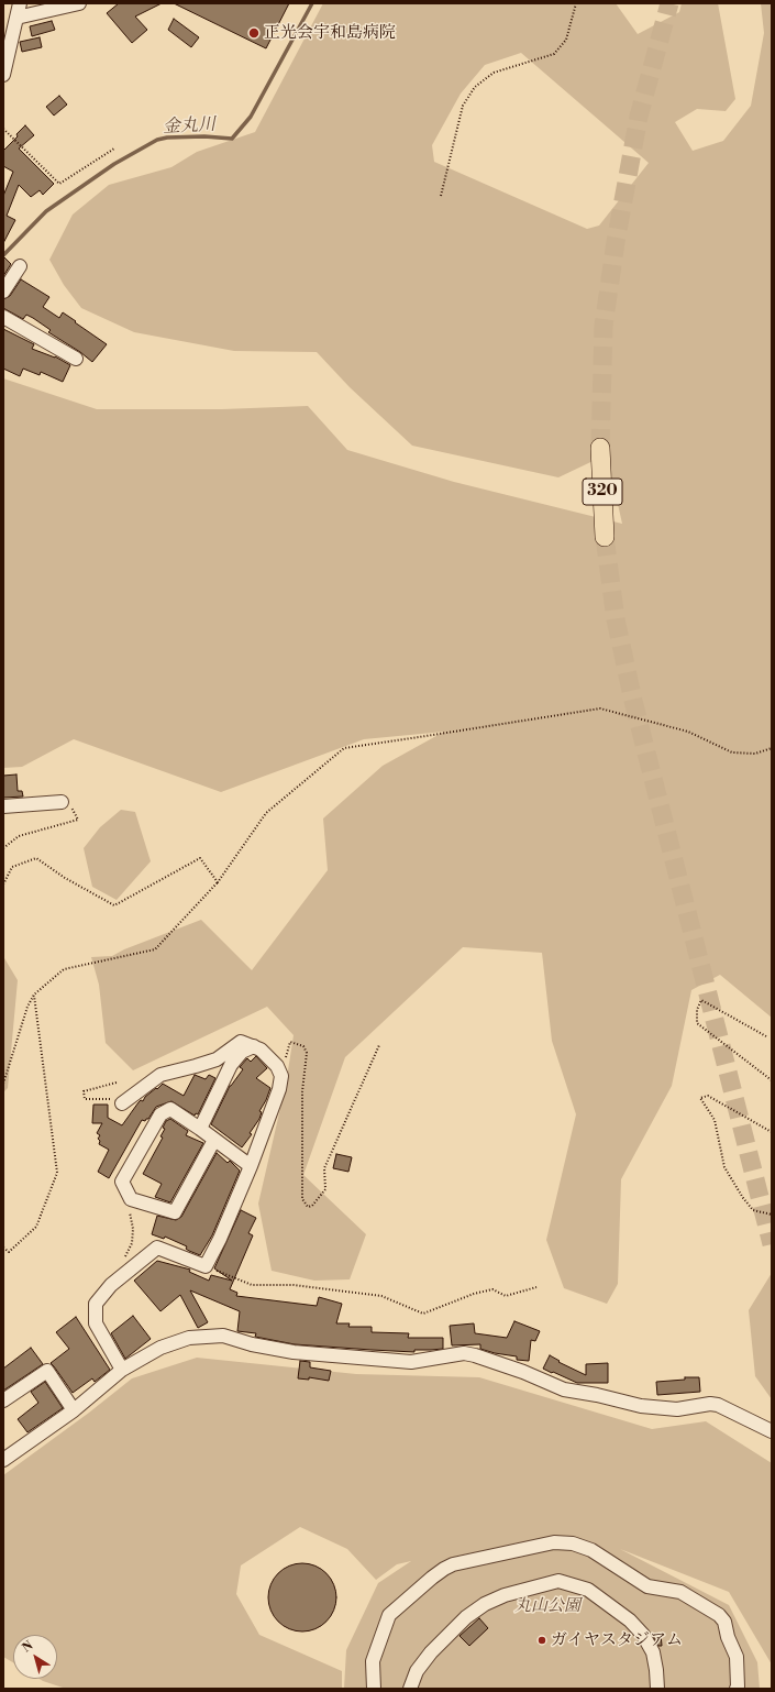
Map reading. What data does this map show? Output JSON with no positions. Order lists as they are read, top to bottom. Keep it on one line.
{"streets":{"highway":["320"]},"water":["金丸川"],"parks":["丸山公園"],"places":["正光会宇和島病院","ガイヤスタジアム"],"north":"top left"}
